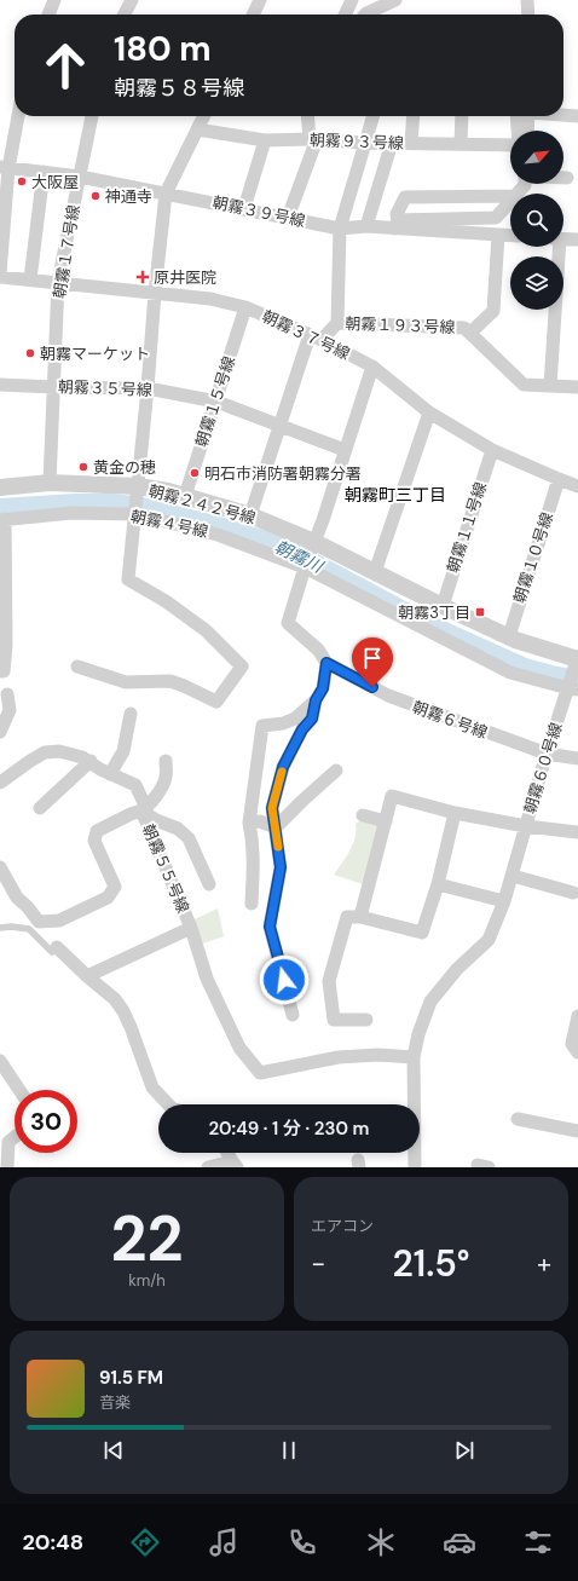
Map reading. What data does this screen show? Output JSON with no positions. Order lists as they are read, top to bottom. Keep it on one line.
{"streets":{"street":["朝霧９３号線","朝霧３９号線","朝霧１７号線","朝霧１９３号線","朝霧３７号線","朝霧３５号線","朝霧１５号線","朝霧２４２号線","朝霧４号線","朝霧１１号線","朝霧１０号線","朝霧６号線","朝霧６０号線","朝霧５５号線"]},"crossings":[["朝霧３９号線","朝霧１７号線"],["朝霧１７号線","朝霧３７号線"],["朝霧１７号線","朝霧３５号線"],["朝霧１７号線","朝霧２４２号線"],["朝霧１９３号線","朝霧３７号線"],["朝霧３７号線","朝霧１５号線"],["朝霧３７号線","朝霧１１号線"],["朝霧３７号線","朝霧１０号線"],["朝霧３５号線","朝霧１５号線"],["朝霧１５号線","朝霧２４２号線"],["朝霧２４２号線","朝霧４号線"],["朝霧２４２号線","朝霧１１号線"],["朝霧２４２号線","朝霧１０号線"],["朝霧２４２号線","朝霧６号線"],["朝霧２４２号線","朝霧６０号線"],["朝霧４号線","朝霧６号線"],["朝霧４号線","朝霧６０号線"],["朝霧６号線","朝霧６０号線"]],"districts":["朝霧町三丁目"],"water":["朝霧川"],"places":{"other":["大阪屋","神通寺","朝霧マーケット","黄金の穂","明石市消防署朝霧分署"],"health":["原井医院"],"transit":["朝霧3丁目"]},"north":"top right","page":{"turn":["180 m","朝霧５８号線"],"limit":"30","trip":"20:49 · 1 分 · 230 m","tile":[["22","km/h"],"エアコン"],"heat":["−","21.5°","+"],"song":["91.5 FM","音楽"],"tabs":"20:48"}}
